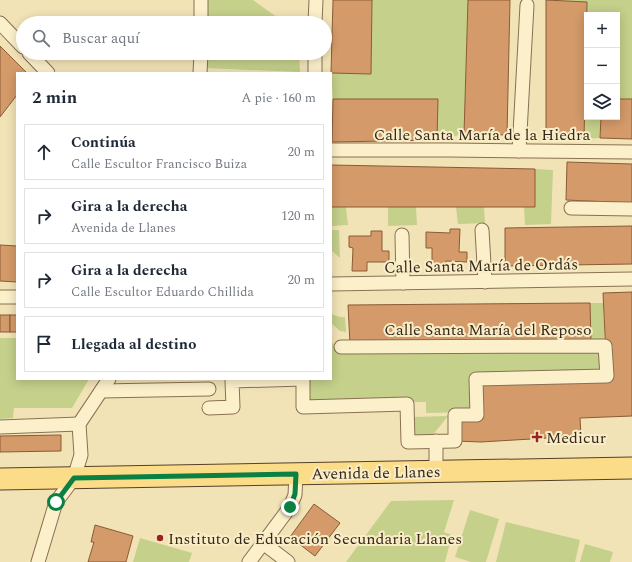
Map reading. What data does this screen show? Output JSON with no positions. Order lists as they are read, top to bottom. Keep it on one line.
{"streets":{"main road":["Avenida de Llanes"],"street":["Calle Santa María de la Hiedra","Calle Santa María de Ordás","Calle Santa María del Reposo"]},"places":{"health":["Medicur"],"other":["Instituto de Educación Secundaria Llanes"]},"page":{"map_buttons":["+","−"],"search":"Buscar aquí","heading":["2 min","A pie · 160 m"],"list":[["Continúa","Calle Escultor Francisco Buiza","20 m"],["Gira a la derecha","Avenida de Llanes","120 m"],["Gira a la derecha","Calle Escultor Eduardo Chillida","20 m"],"Llegada al destino"]}}
